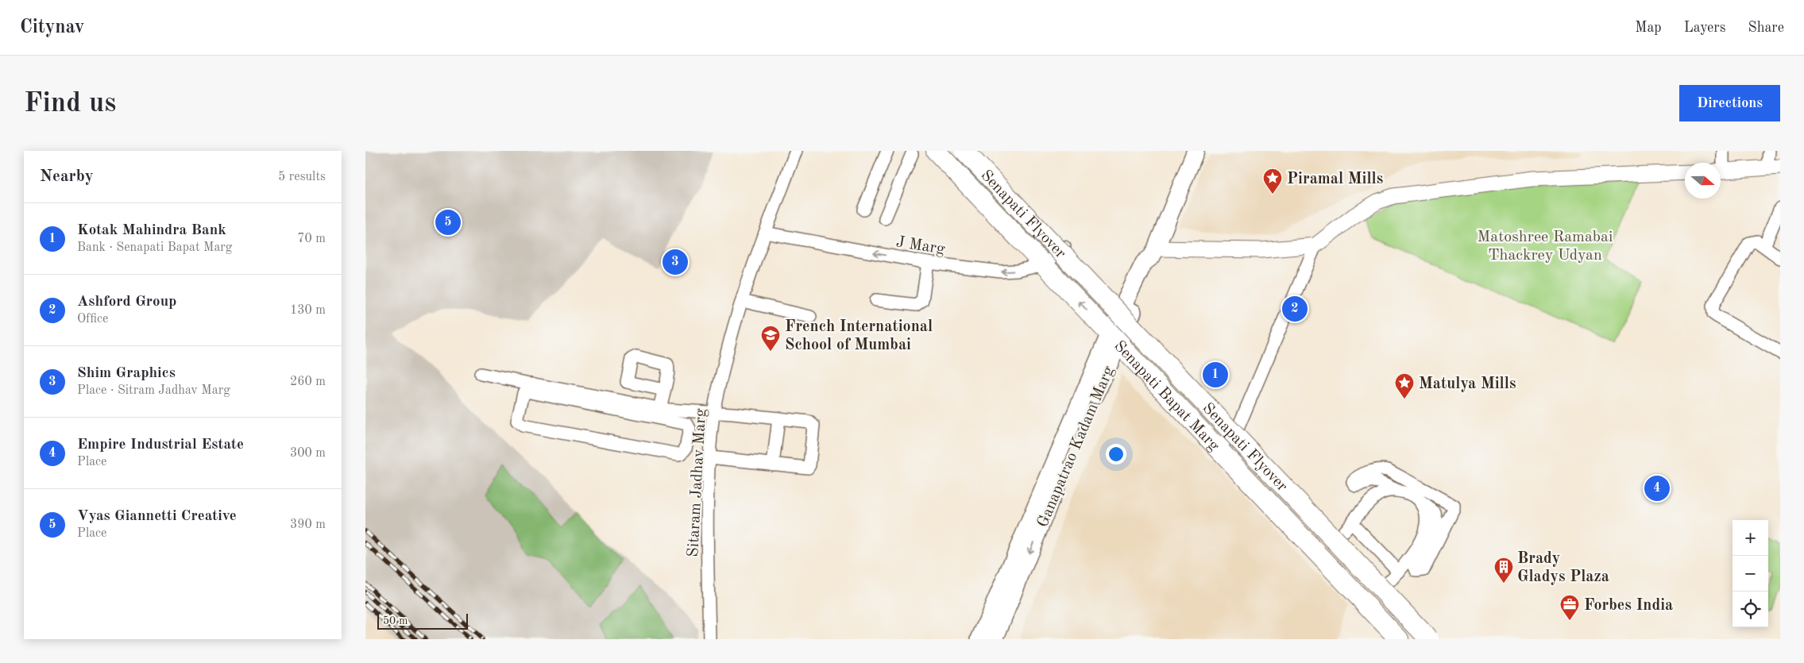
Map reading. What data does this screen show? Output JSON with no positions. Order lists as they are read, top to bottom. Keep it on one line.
{"streets":{"main road":["Senapati Flyover","Senapati Bapat Marg","Ganapatrao Kadam Marg"],"street":["J Marg","Sitaram Jadhav Marg"]},"crossings":[["J Marg","Senapati Bapat Marg"],["J Marg","Sitaram Jadhav Marg"],["Senapati Bapat Marg","Ganapatrao Kadam Marg"]],"one_way":["J Marg"],"parks":["Matoshree Ramabai Thackrey Udyan"],"places":{"place":["Piramal Mills","Matulya Mills"],"school or university":["French International School of Mumbai"],"building":["Brady Gladys Plaza"],"office":["Forbes India"]},"scale_bar":"50 m","north":"right","page":{"header":"Citynav","nav":["Map","Layers","Share"],"buttons":"Directions","title":"Find us","heading":["Nearby","5 results"],"list":[{"mark":"1","name":"Kotak Mahindra Bank","note":"Bank · Senapati Bapat Marg","value":"70 m"},{"mark":"2","name":"Ashford Group","note":"Office","value":"130 m"},{"mark":"3","name":"Shim Graphics","note":"Place · Sitram Jadhav Marg","value":"260 m"},{"mark":"4","name":"Empire Industrial Estate","note":"Place","value":"300 m"},{"mark":"5","name":"Vyas Giannetti Creative","note":"Place","value":"390 m"}],"pins":["5","3","2","1","4"],"map_buttons":["+","−"],"scale":"50 m"}}
